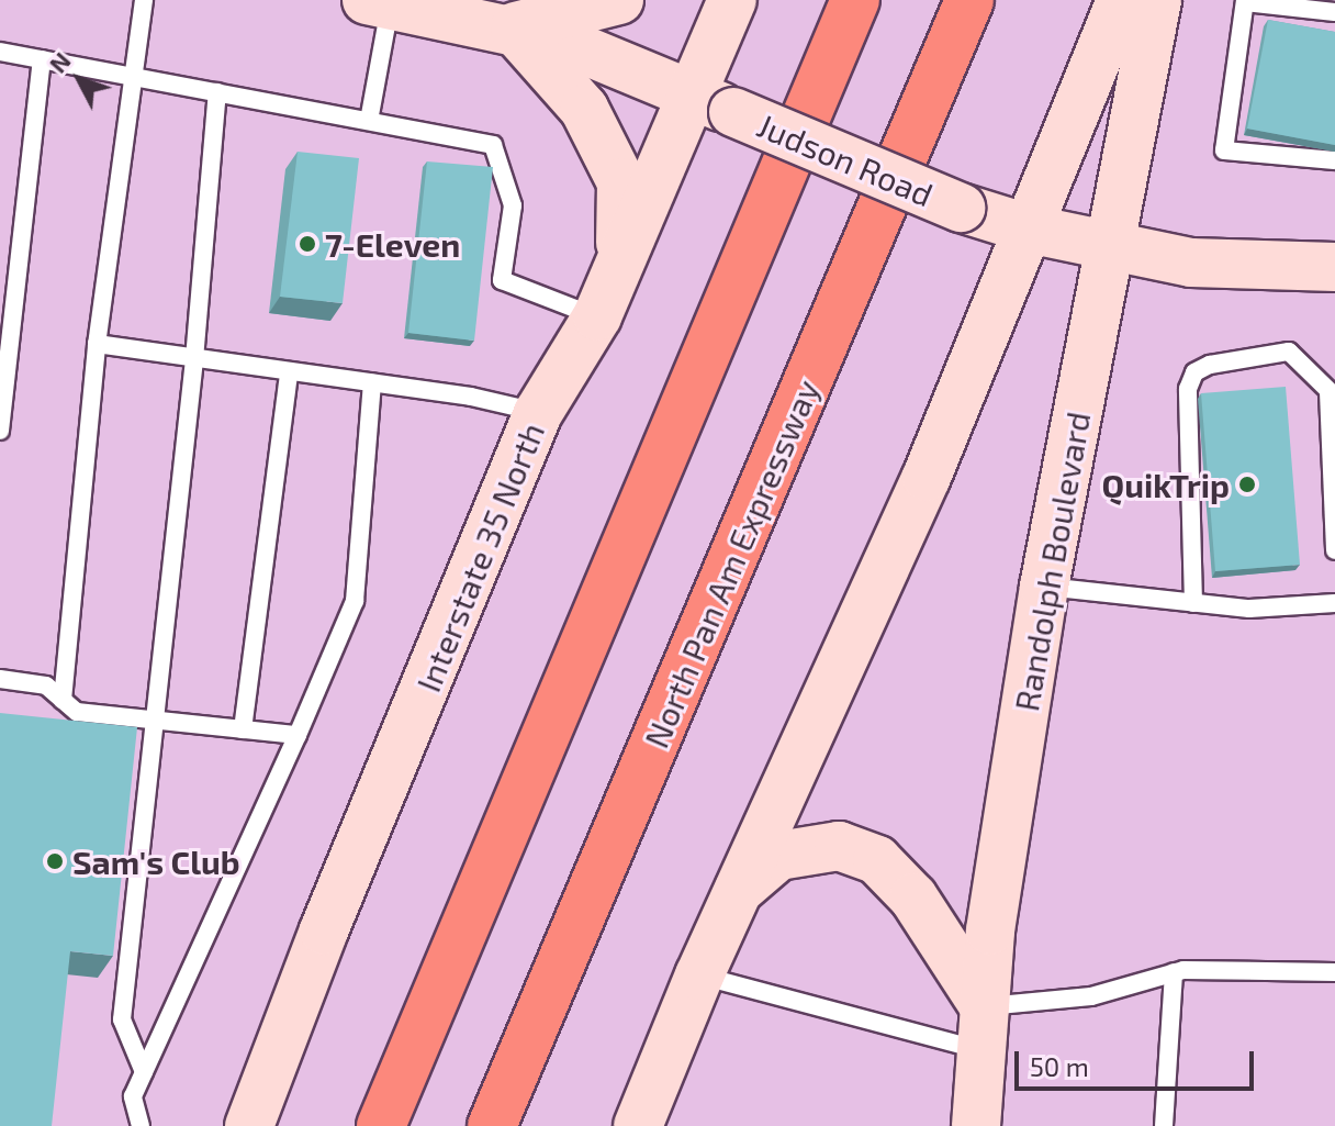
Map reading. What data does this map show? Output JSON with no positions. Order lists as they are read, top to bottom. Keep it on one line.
{"streets":{"highway":["North Pan Am Expressway"],"main road":["Judson Road","Interstate 35 North","Randolph Boulevard"]},"crossings":[["Judson Road","Interstate 35 North"],["Judson Road","Randolph Boulevard"]],"places":["7-Eleven","QuikTrip","Sam's Club"],"scale_bar":"50 m","north":"top left"}
